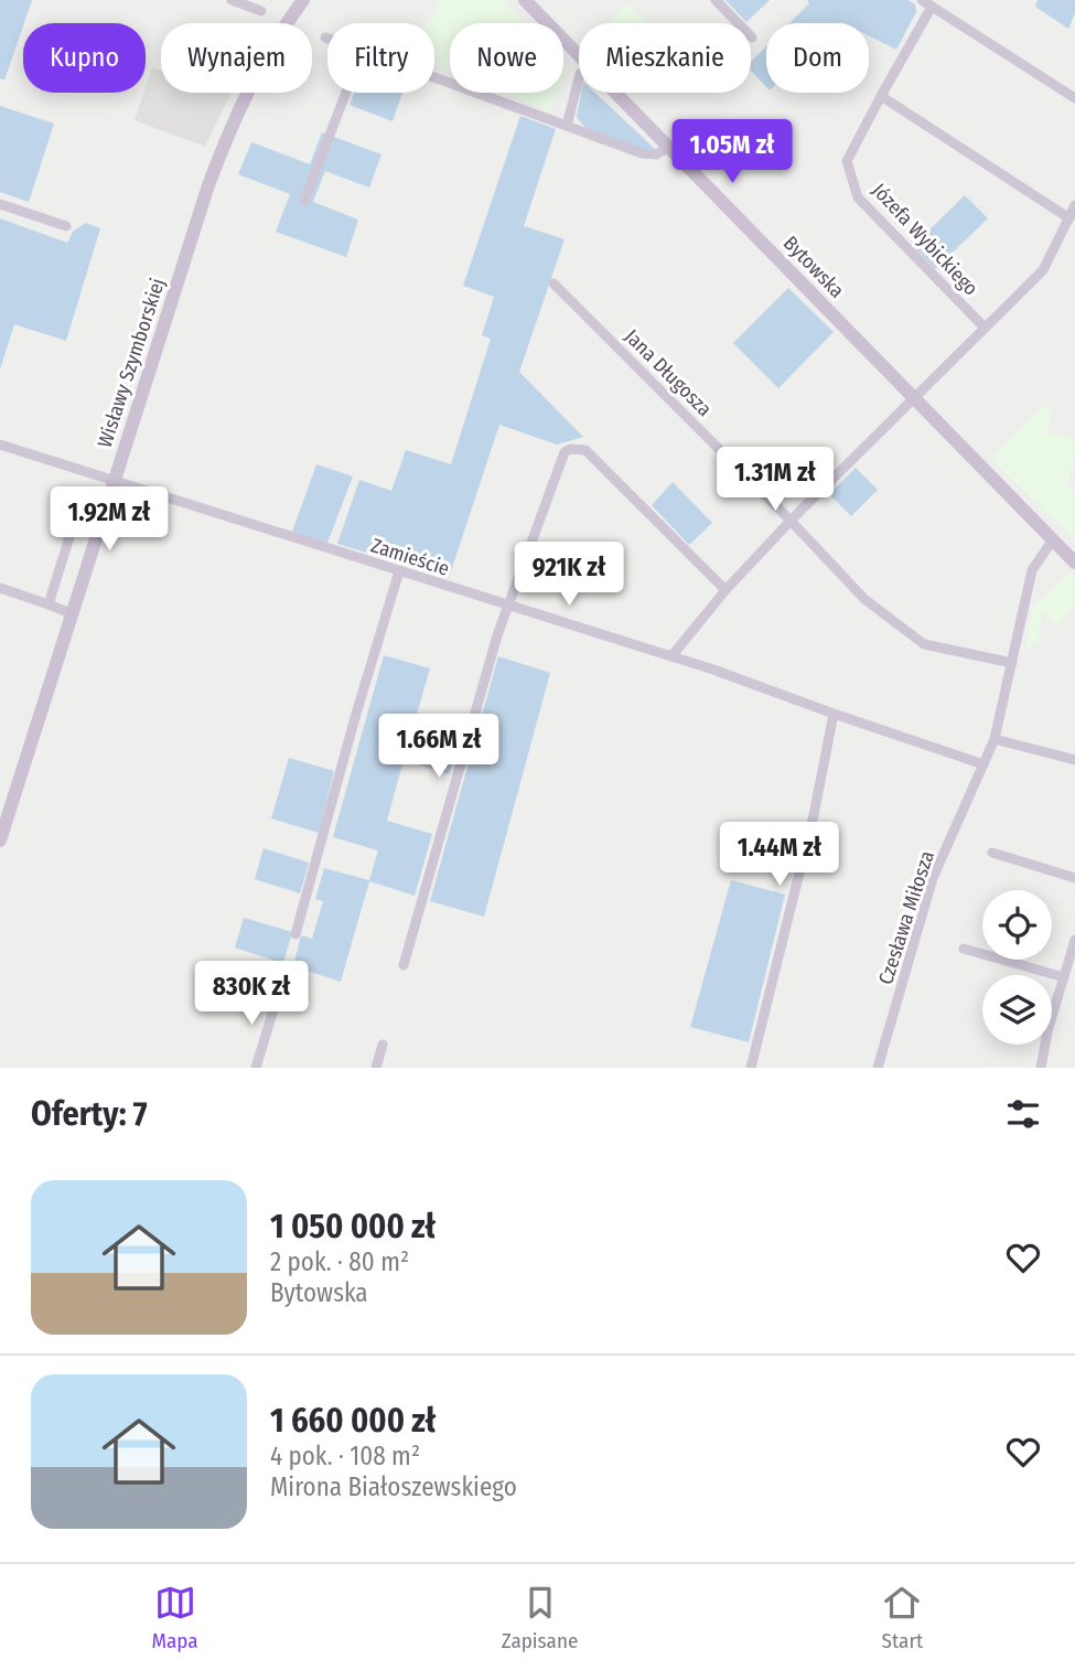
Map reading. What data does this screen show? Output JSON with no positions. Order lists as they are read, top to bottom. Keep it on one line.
{"streets":{"main road":["Bytowska","Wisławy Szymborskiej"],"street":["Józefa Wybickiego","Jana Długosza","Zamieście","Czesława Miłosza"]},"crossings":[["Bytowska","Czesława Miłosza"],["Wisławy Szymborskiej","Zamieście"],["Jana Długosza","Czesława Miłosza"],["Zamieście","Czesława Miłosza"]],"page":{"chip":["Kupno","Wynajem","Filtry","Nowe","Mieszkanie","Dom"],"price":["1.05M zł","1.31M zł","1.92M zł","921K zł","1.66M zł","1.44M zł","830K zł"],"heading":"Oferty: 7","list":[{"name":"1 050 000 zł","note":"2 pok. · 80 m² · Bytowska"},{"name":"1 660 000 zł","note":"4 pok. · 108 m² · Mirona Białoszewskiego"}],"tabs":["Mapa","Zapisane","Start"]}}
